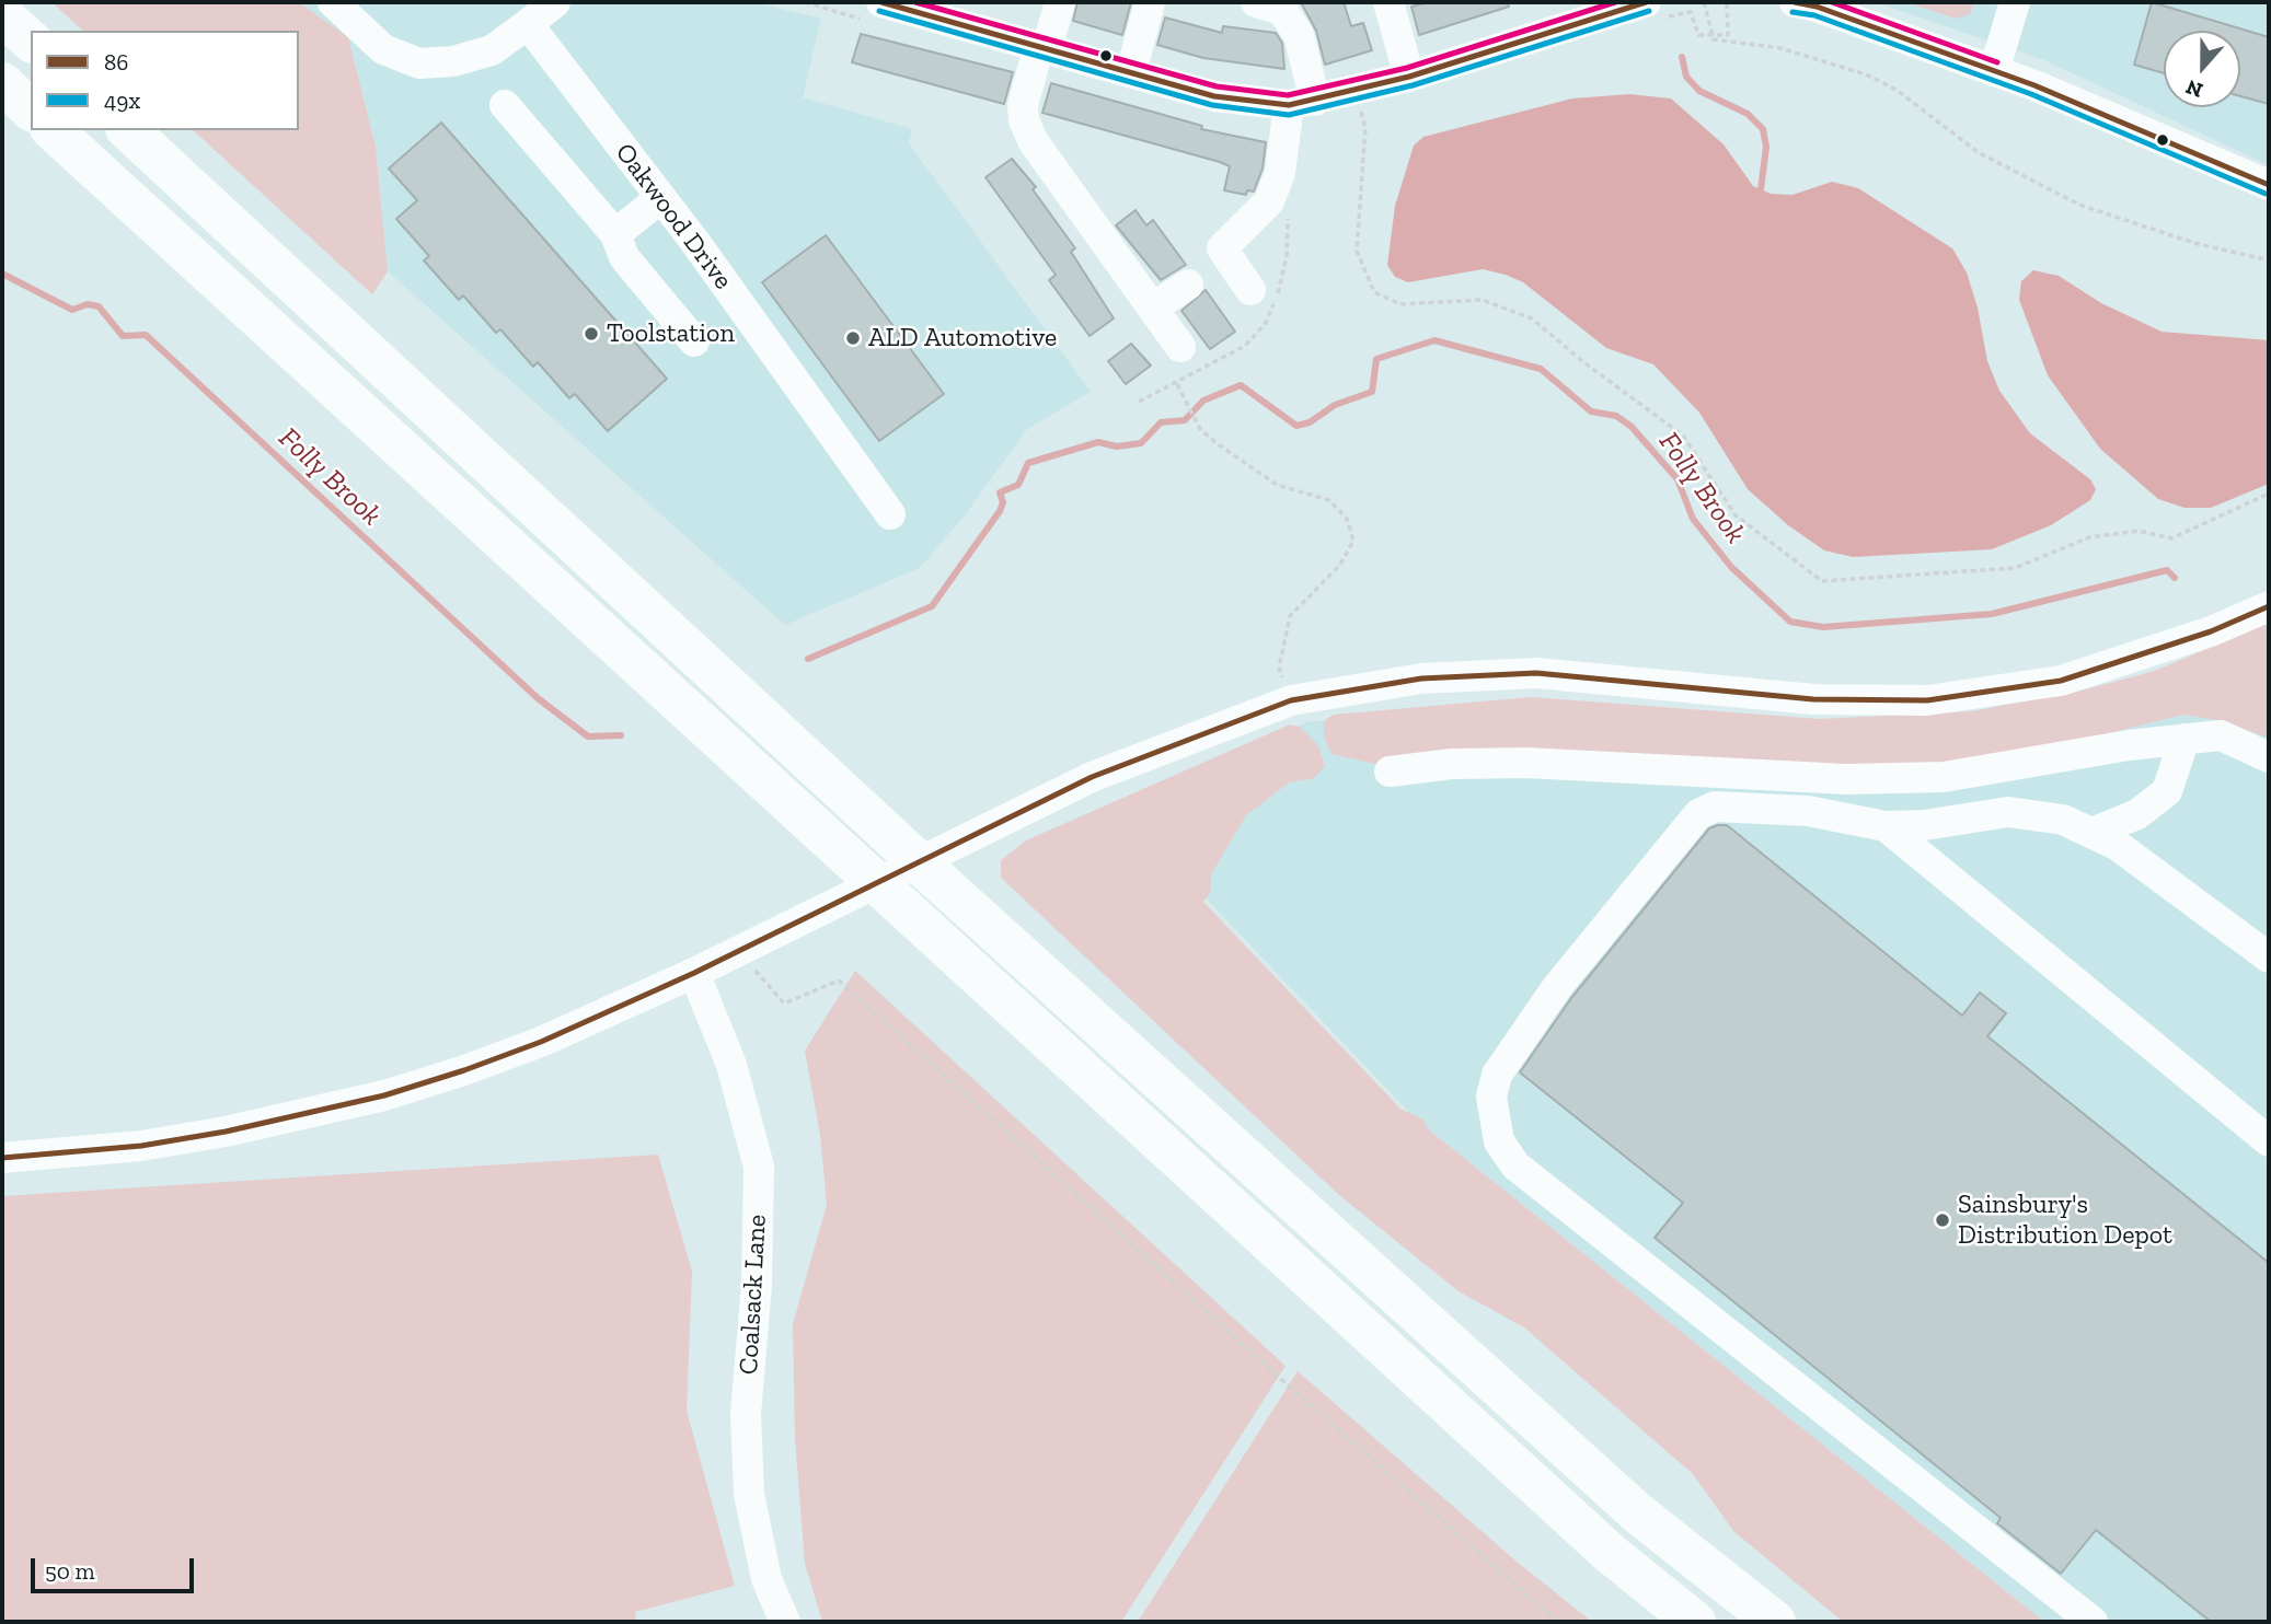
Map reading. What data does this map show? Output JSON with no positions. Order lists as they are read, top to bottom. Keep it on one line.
{"streets":{"street":["Oakwood Drive","Coalsack Lane"]},"water":["Folly Brook"],"places":["Toolstation","ALD Automotive","Sainsbury's Distribution Depot"],"lines":["transit line 86","transit line 49x"],"legend":["86","49x"],"scale_bar":"50 m","north":"bottom"}
